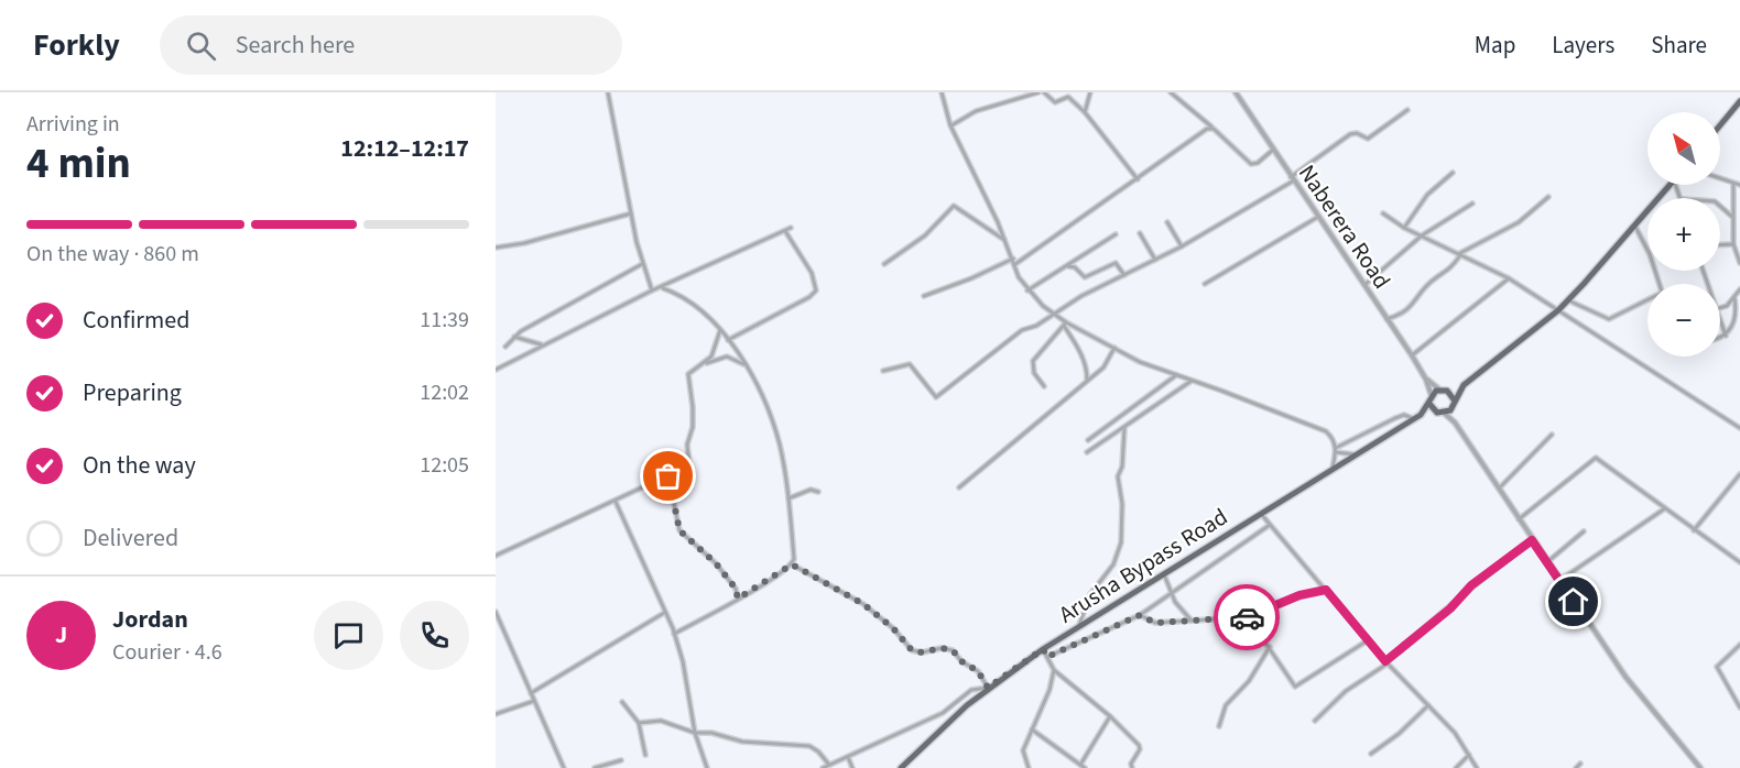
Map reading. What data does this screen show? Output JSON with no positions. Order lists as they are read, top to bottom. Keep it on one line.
{"streets":{"main road":["Arusha Bypass Road"],"street":["Naberera Road"]},"crossings":[["Naberera Road","Arusha Bypass Road"]],"north":"top left","page":{"header":"Forkly","search":"Search here","nav":["Map","Layers","Share"],"heading":["4 min","Arriving in","12:12–12:17"],"panel":["Jordan","Courier · 4.6"],"map_buttons":["+","−"],"bar":"On the way · 860 m","list":[["Confirmed","11:39"],["Preparing","12:02"],["On the way","12:05"],"Delivered"],"round":"J"}}
